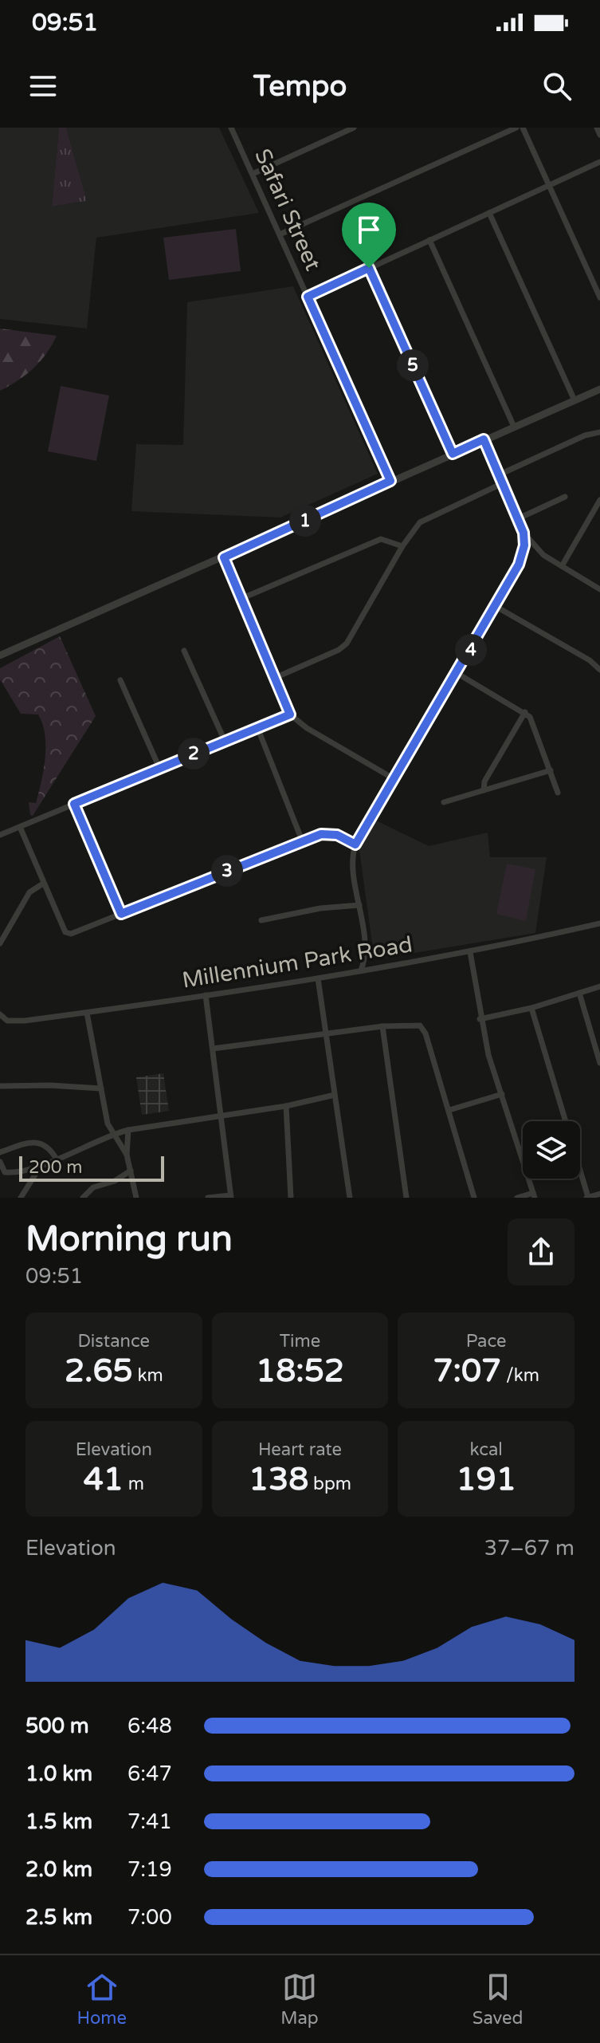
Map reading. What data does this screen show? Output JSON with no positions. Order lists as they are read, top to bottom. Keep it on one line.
{"streets":{"street":["Safari Street","Millennium Park Road"]},"scale_bar":"200 m","page":{"status":"09:51","header":"Tempo","pins":["5","1","4","2","3"],"scale":"200 m","heading":["Morning run","09:51"],"stats":[["Distance","2.65 km"],["Time","18:52"],["Pace","7:07 /km"],["Elevation","41 m"],["Heart rate","138 bpm"],["kcal","191"]],"chart":["Elevation","37–67 m"],"list":[{"name":"500 m","note":"6:48"},{"name":"1.0 km","note":"6:47"},{"name":"1.5 km","note":"7:41"},{"name":"2.0 km","note":"7:19"},{"name":"2.5 km","note":"7:00"}],"tabs":["Home","Map","Saved"]}}
